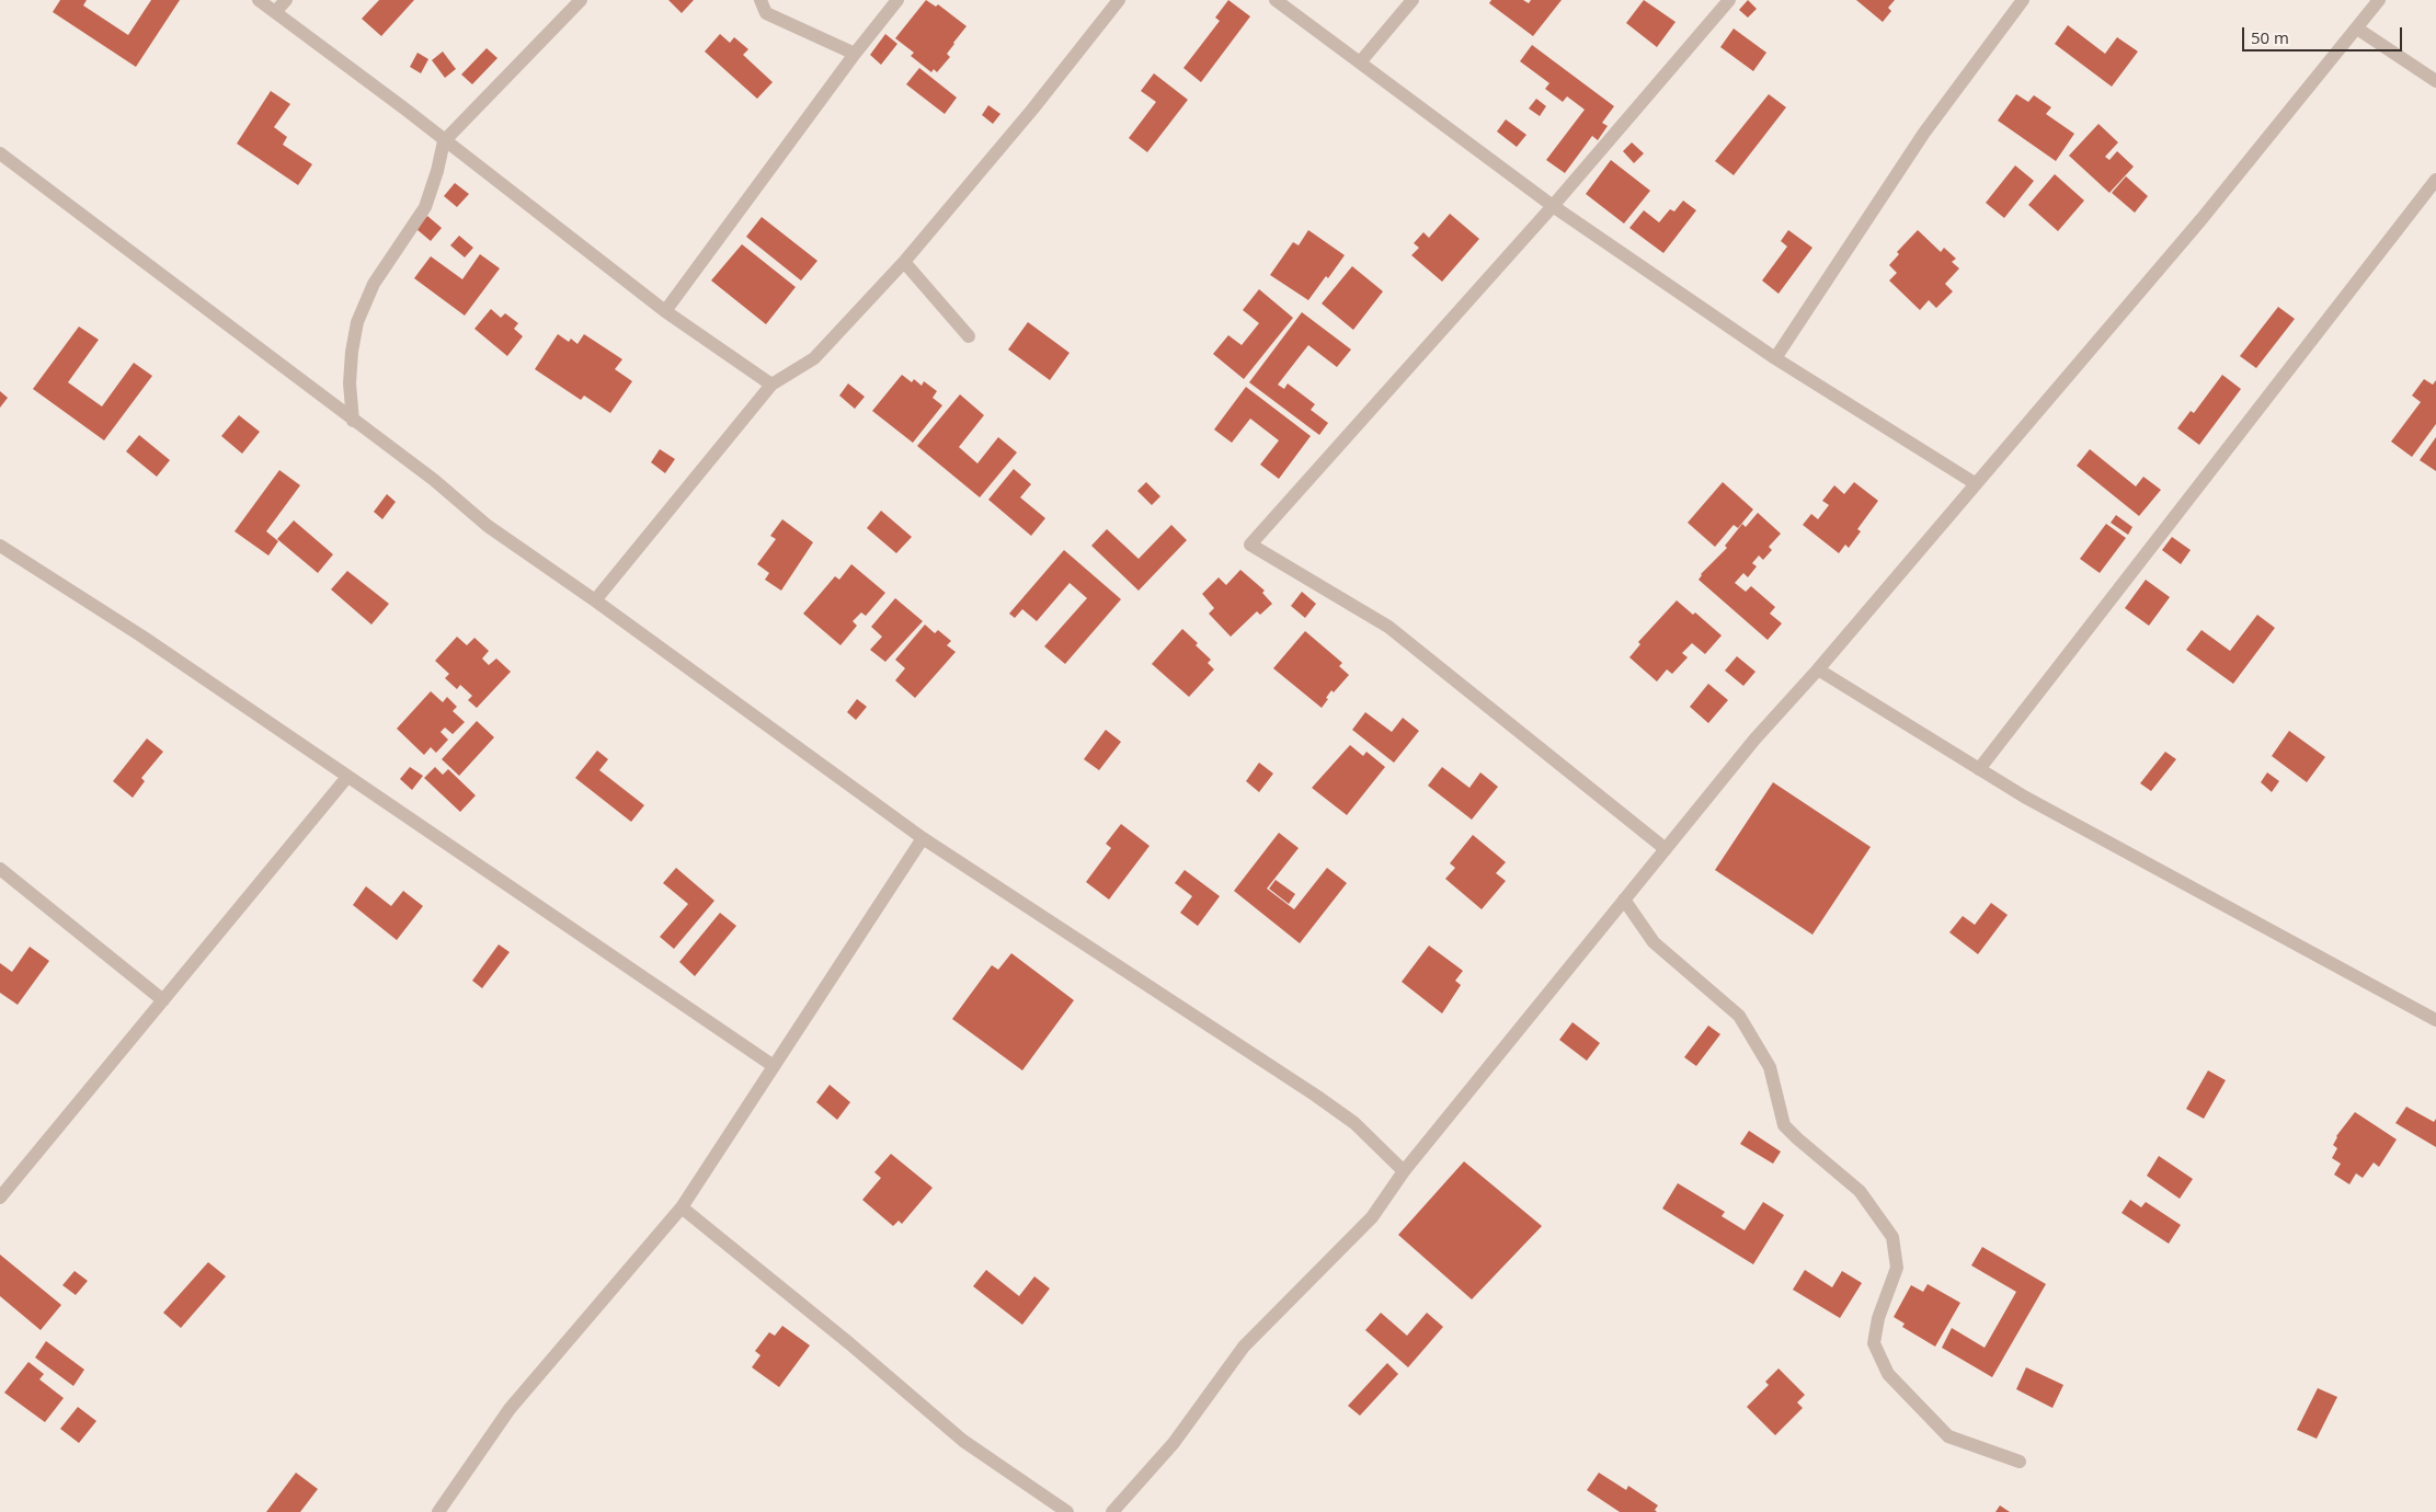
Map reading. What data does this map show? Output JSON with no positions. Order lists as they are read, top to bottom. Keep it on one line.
{"scale_bar":"50 m"}
